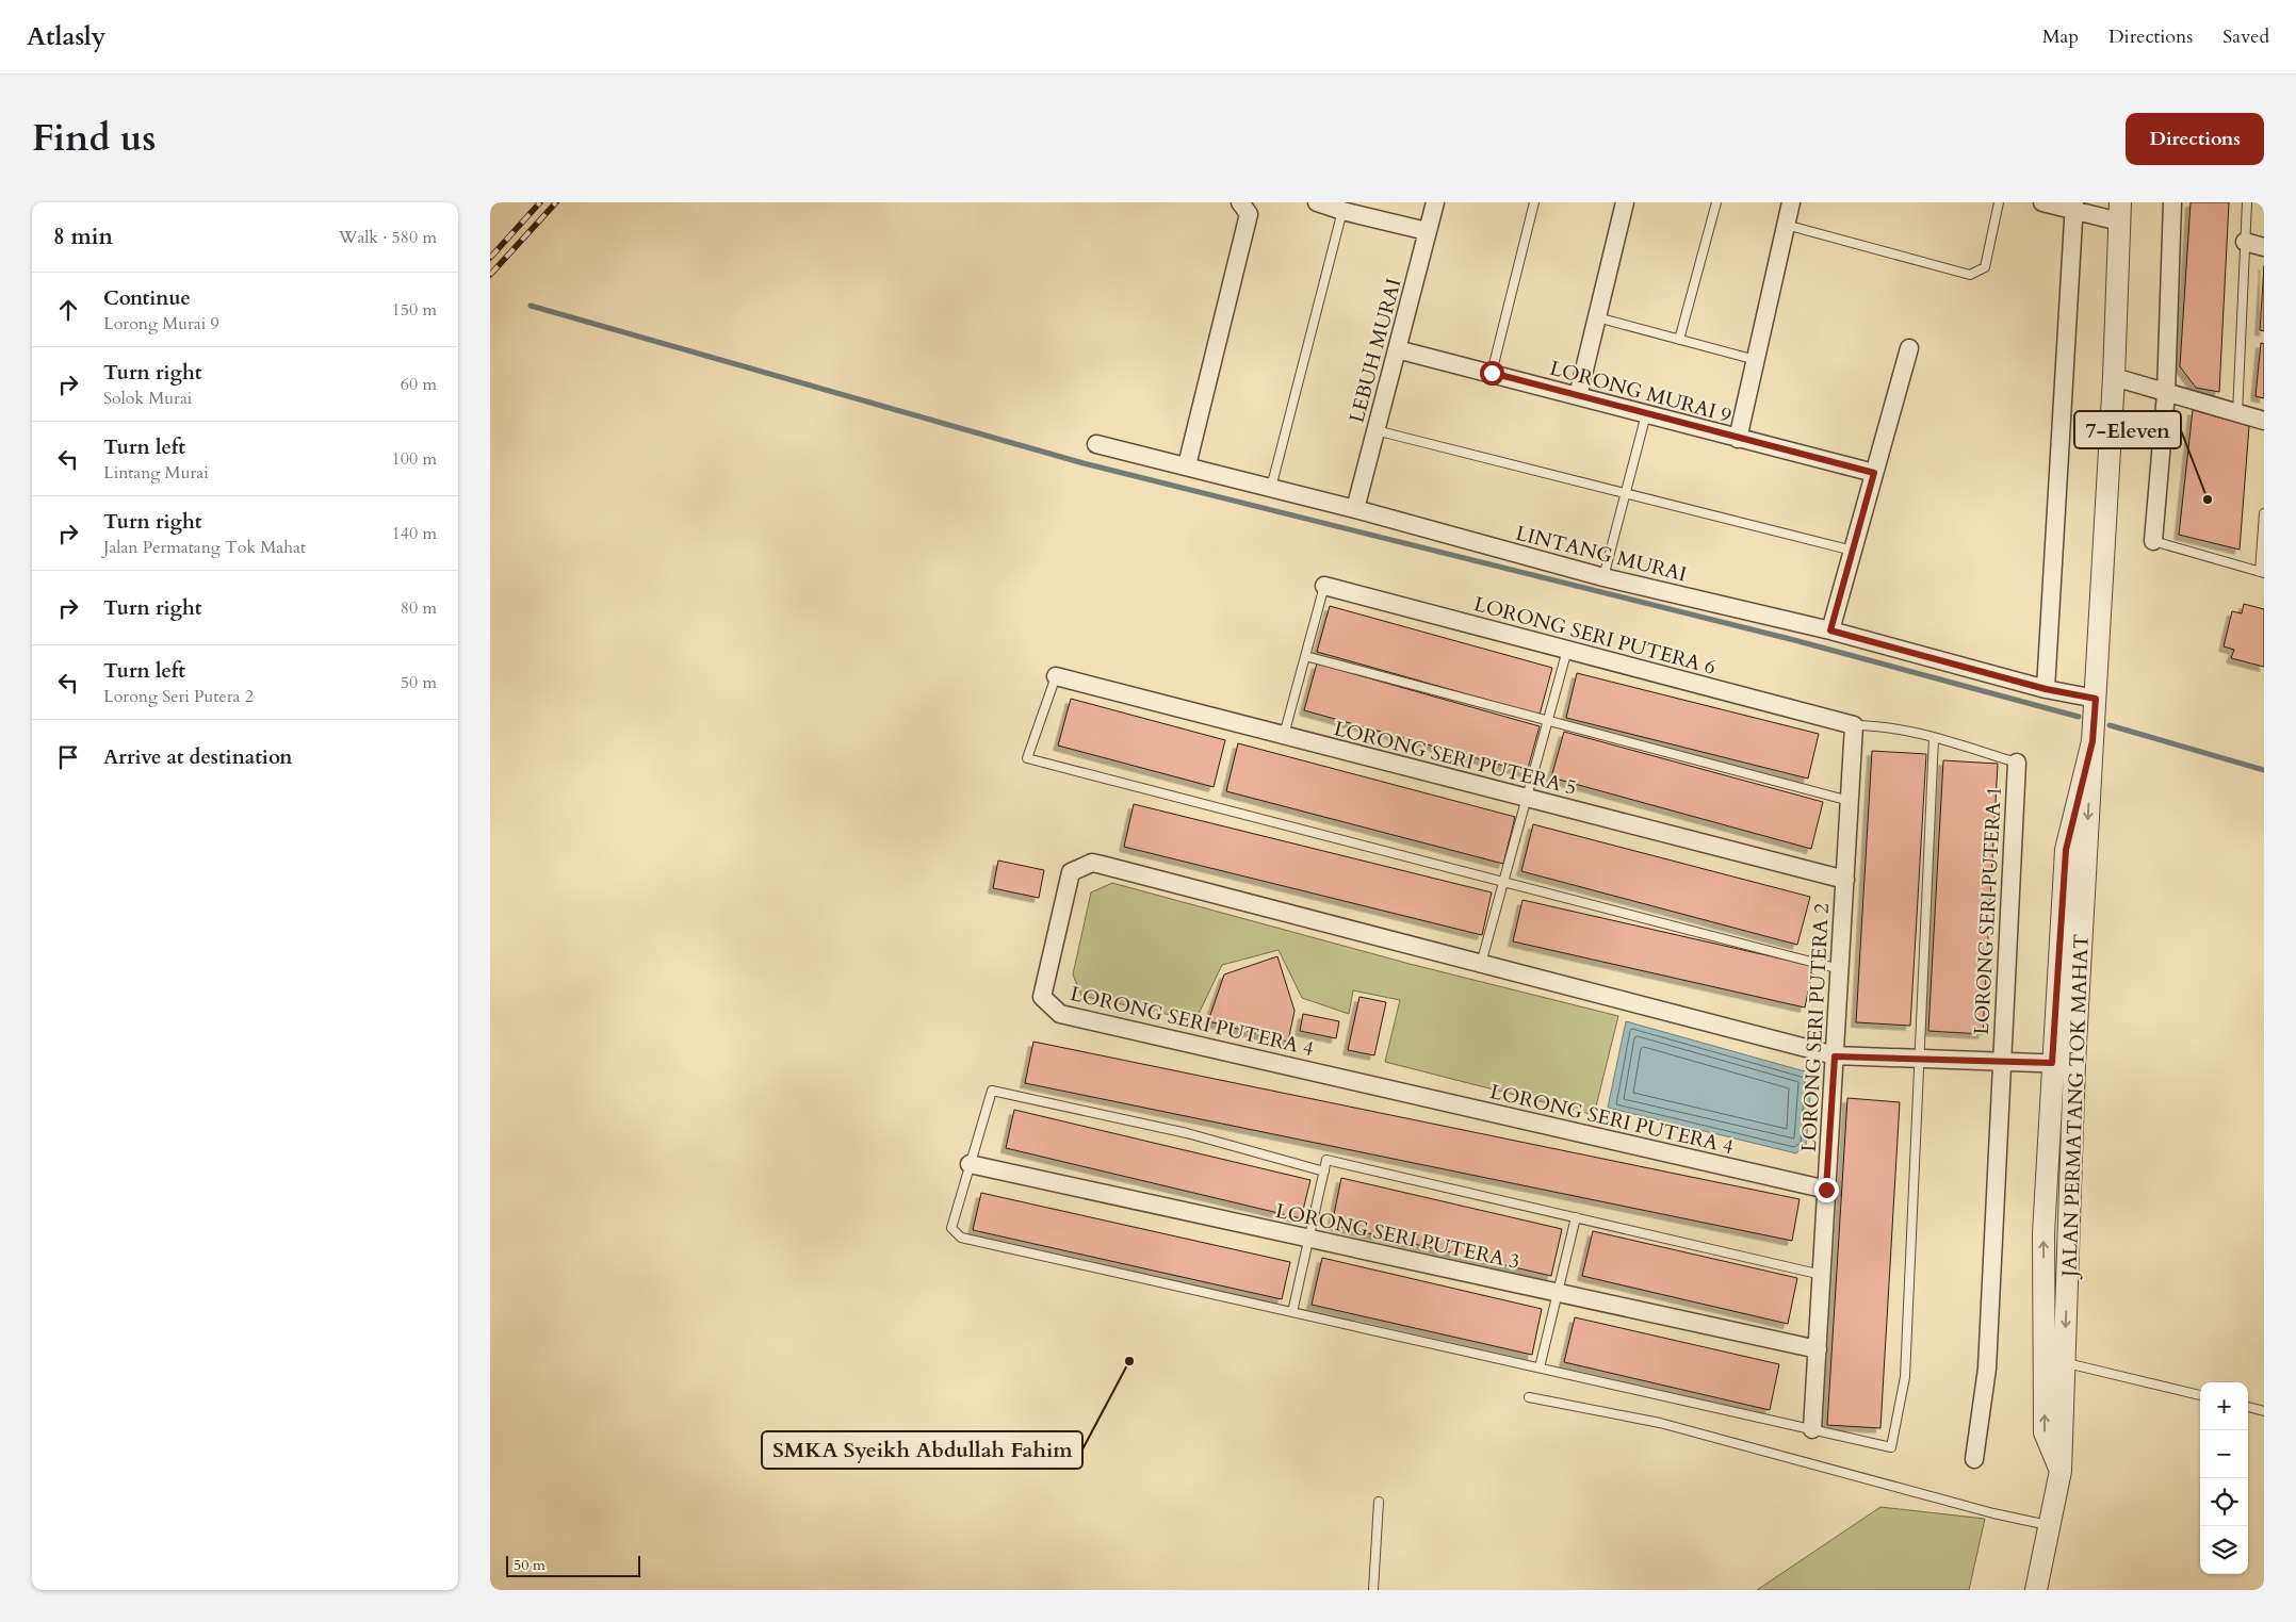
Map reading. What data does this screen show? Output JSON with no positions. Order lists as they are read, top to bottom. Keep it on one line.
{"streets":{"street":["LEBUH MURAI","LORONG MURAI 9","LINTANG MURAI","LORONG SERI PUTERA 6","LORONG SERI PUTERA 5","LORONG SERI PUTERA 1","LORONG SERI PUTERA 4","LORONG SERI PUTERA 2","JALAN PERMATANG TOK MAHAT","LORONG SERI PUTERA 3"]},"crossings":[["LEBUH MURAI","LORONG MURAI 9"],["LEBUH MURAI","LINTANG MURAI"],["LINTANG MURAI","JALAN PERMATANG TOK MAHAT"],["LORONG SERI PUTERA 6","LORONG SERI PUTERA 2"],["LORONG SERI PUTERA 5","LORONG SERI PUTERA 2"],["LORONG SERI PUTERA 1","LORONG SERI PUTERA 4"],["LORONG SERI PUTERA 4","LORONG SERI PUTERA 2"],["LORONG SERI PUTERA 4","JALAN PERMATANG TOK MAHAT"],["LORONG SERI PUTERA 2","LORONG SERI PUTERA 3"]],"places":["7-Eleven","SMKA Syeikh Abdullah Fahim"],"scale_bar":"50 m","page":{"header":"Atlasly","nav":["Map","Directions","Saved"],"title":"Find us","buttons":"Directions","heading":["8 min","Walk · 580 m"],"list":[["Continue","Lorong Murai 9","150 m"],["Turn right","Solok Murai","60 m"],["Turn left","Lintang Murai","100 m"],["Turn right","Jalan Permatang Tok Mahat","140 m"],["Turn right","80 m"],["Turn left","Lorong Seri Putera 2","50 m"],"Arrive at destination"],"map_buttons":["+","−"],"scale":"50 m"}}
